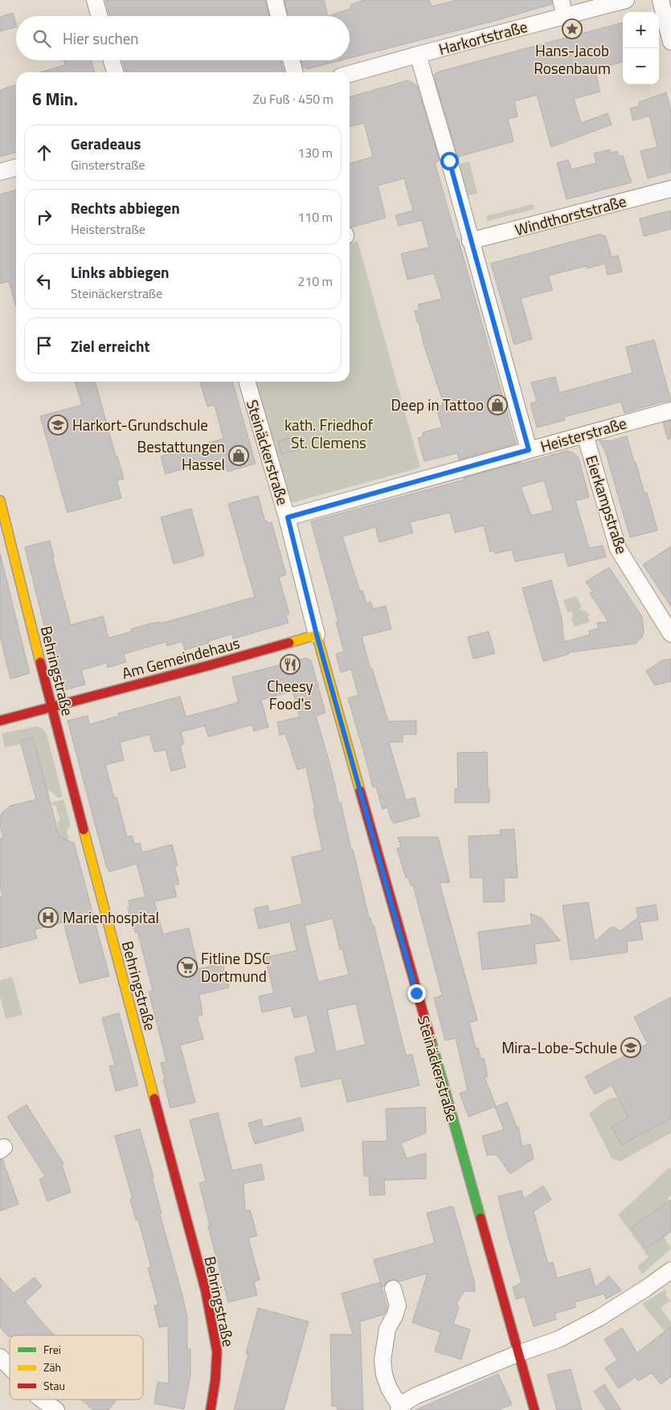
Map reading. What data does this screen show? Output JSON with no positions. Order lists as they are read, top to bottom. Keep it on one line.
{"streets":{"street":["Harkortstraße","Windthorststraße","Heisterstraße","Steinäckerstraße","Eierkampstraße","Am Gemeindehaus","Behringstraße"]},"crossings":[["Heisterstraße","Steinäckerstraße"],["Heisterstraße","Eierkampstraße"],["Steinäckerstraße","Am Gemeindehaus"],["Am Gemeindehaus","Behringstraße"]],"parks":["kath. Friedhof St. Clemens"],"places":{"place":["Hans-Jacob Rosenbaum"],"shop":["Deep in Tattoo","Bestattungen Hassel"],"school or university":["Harkort-Grundschule","Mira-Lobe-Schule"],"restaurant":["Cheesy Food's"],"hospital":["Marienhospital"],"supermarket":["Fitline DSC Dortmund"]},"legend":["Frei","Zäh","Stau"],"page":{"map_buttons":["+","−"],"search":"Hier suchen","heading":["6 Min.","Zu Fuß · 450 m"],"list":[["Geradeaus","Ginsterstraße","130 m"],["Rechts abbiegen","Heisterstraße","110 m"],["Links abbiegen","Steinäckerstraße","210 m"],"Ziel erreicht"]}}
